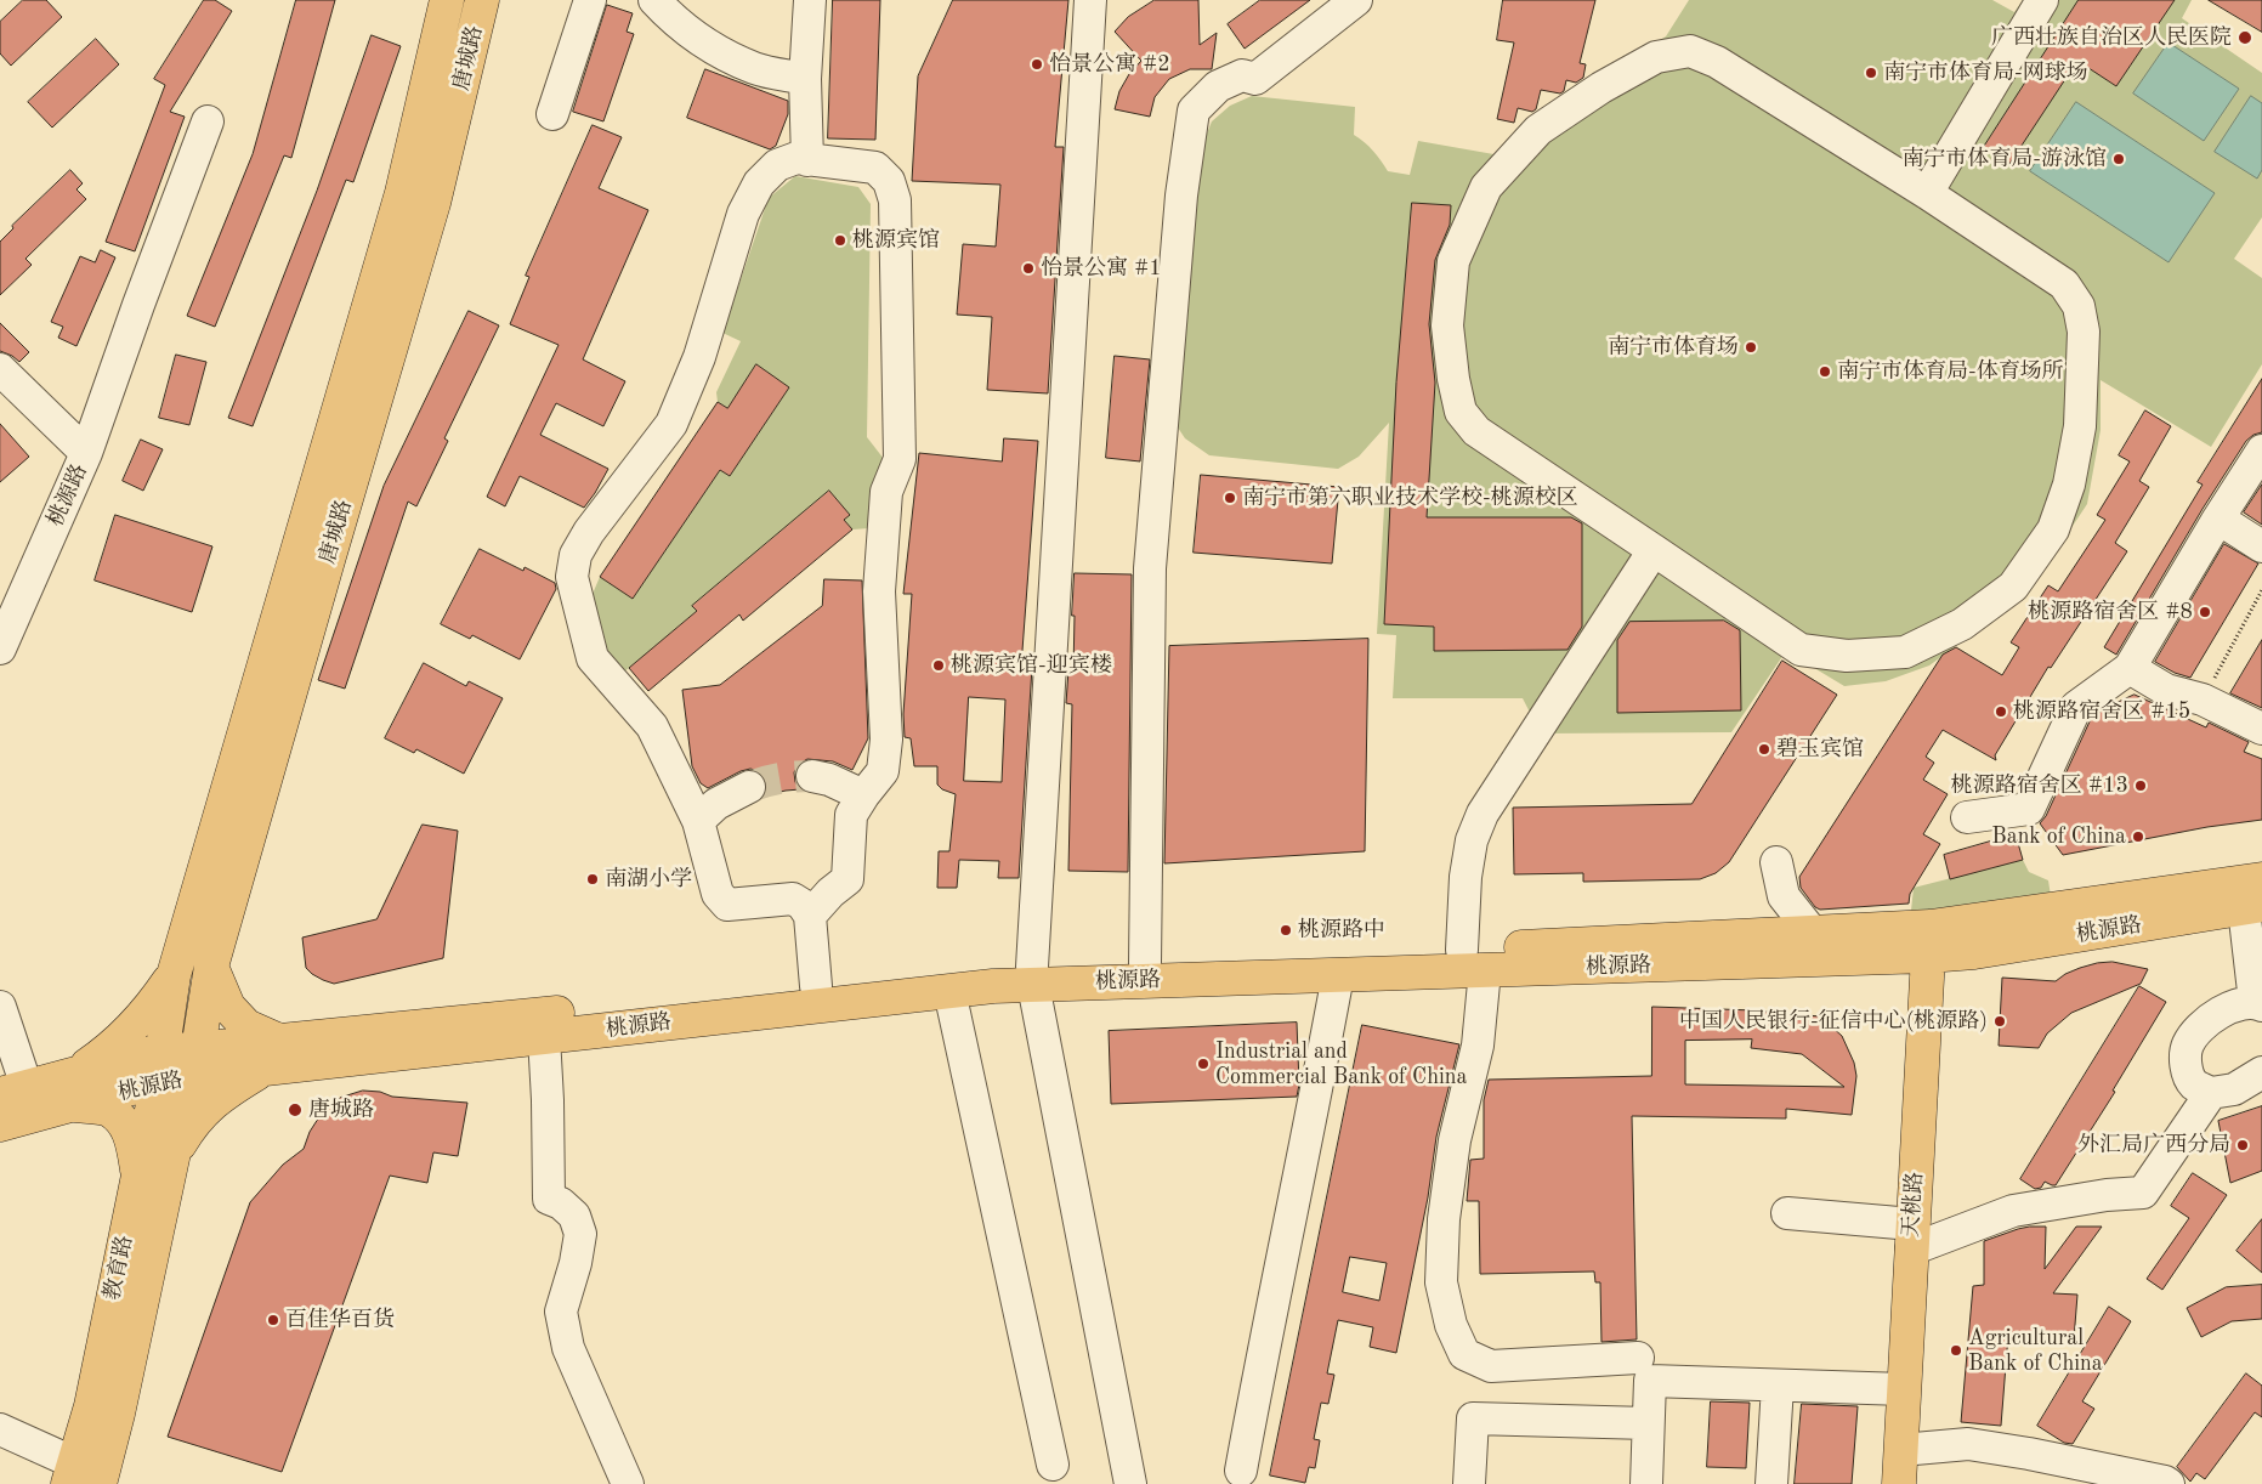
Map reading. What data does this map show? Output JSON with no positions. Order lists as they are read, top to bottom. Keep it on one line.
{"streets":{"main road":["唐城路","桃源路","天桃路","教育路"]},"crossings":[["唐城路","桃源路"],["唐城路","教育路"],["桃源路","天桃路"],["桃源路","教育路"]],"places":["广西壮族自治区人民医院","怡景公寓 #2","南宁市体育局-网球场","南宁市体育局-游泳馆","桃源宾馆","怡景公寓 #1","南宁市体育场","南宁市体育局-体育场所","南宁市第六职业技术学校-桃源校区","桃源路宿舍区 #8","桃源宾馆-迎宾楼","桃源路宿舍区 #15","碧玉宾馆","桃源路宿舍区 #13","Bank of China","南湖小学","桃源路中","中国人民银行-征信中心(桃源路)","Industrial and Commercial Bank of China","唐城路","外汇局广西分局","百佳华百货","Agricultural Bank of China"]}
